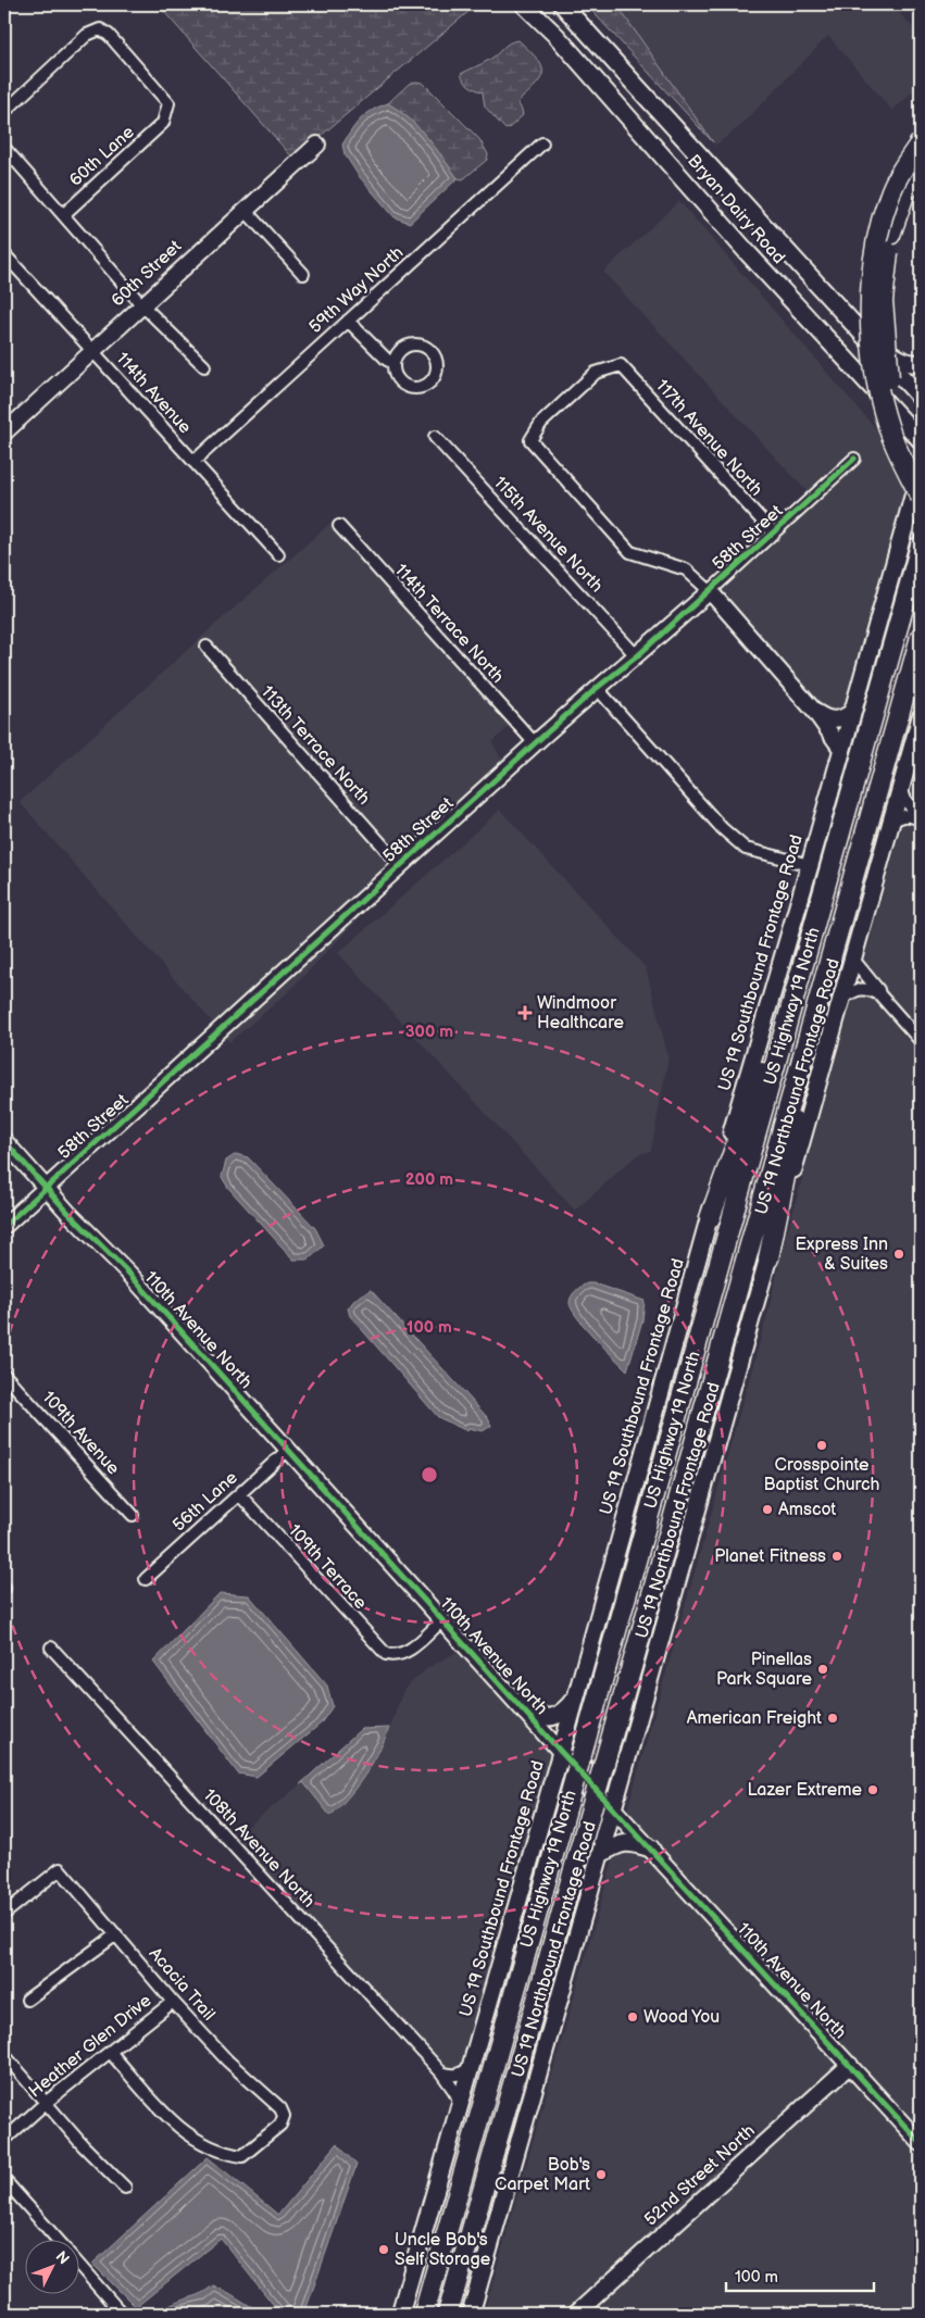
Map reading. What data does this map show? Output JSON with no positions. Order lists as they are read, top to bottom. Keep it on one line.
{"streets":{"highway":["US Highway 19 North"],"main road":["Bryan Dairy Road","US 19 Southbound Frontage Road","US 19 Northbound Frontage Road"],"street":["60th Lane","60th Street","59th Way North","114th Avenue","117th Avenue North","115th Avenue North","58th Street","114th Terrace North","113th Terrace North","110th Avenue North","109th Avenue","56th Lane","109th Terrace","108th Avenue North","Acacia Trail","Heather Glen Drive","52nd Street North"]},"crossings":[["60th Street","114th Avenue"],["59th Way North","114th Avenue"],["117th Avenue North","58th Street"],["115th Avenue North","58th Street"],["58th Street","114th Terrace North"],["58th Street","113th Terrace North"],["58th Street","110th Avenue North"],["US 19 Southbound Frontage Road","110th Avenue North"],["US 19 Southbound Frontage Road","108th Avenue North"],["US 19 Northbound Frontage Road","110th Avenue North"],["110th Avenue North","56th Lane"],["110th Avenue North","109th Terrace"],["110th Avenue North","52nd Street North"],["56th Lane","109th Terrace"],["Acacia Trail","Heather Glen Drive"]],"places":{"health":["Windmoor Healthcare"],"other":["Express Inn & Suites","Crosspointe Baptist Church","Amscot","Planet Fitness","Pinellas Park Square","American Freight","Lazer Extreme","Wood You","Bob's Carpet Mart","Uncle Bob's Self Storage"]},"scale_bar":"100 m","north":"top right","rings":["300 m","200 m","100 m"]}
